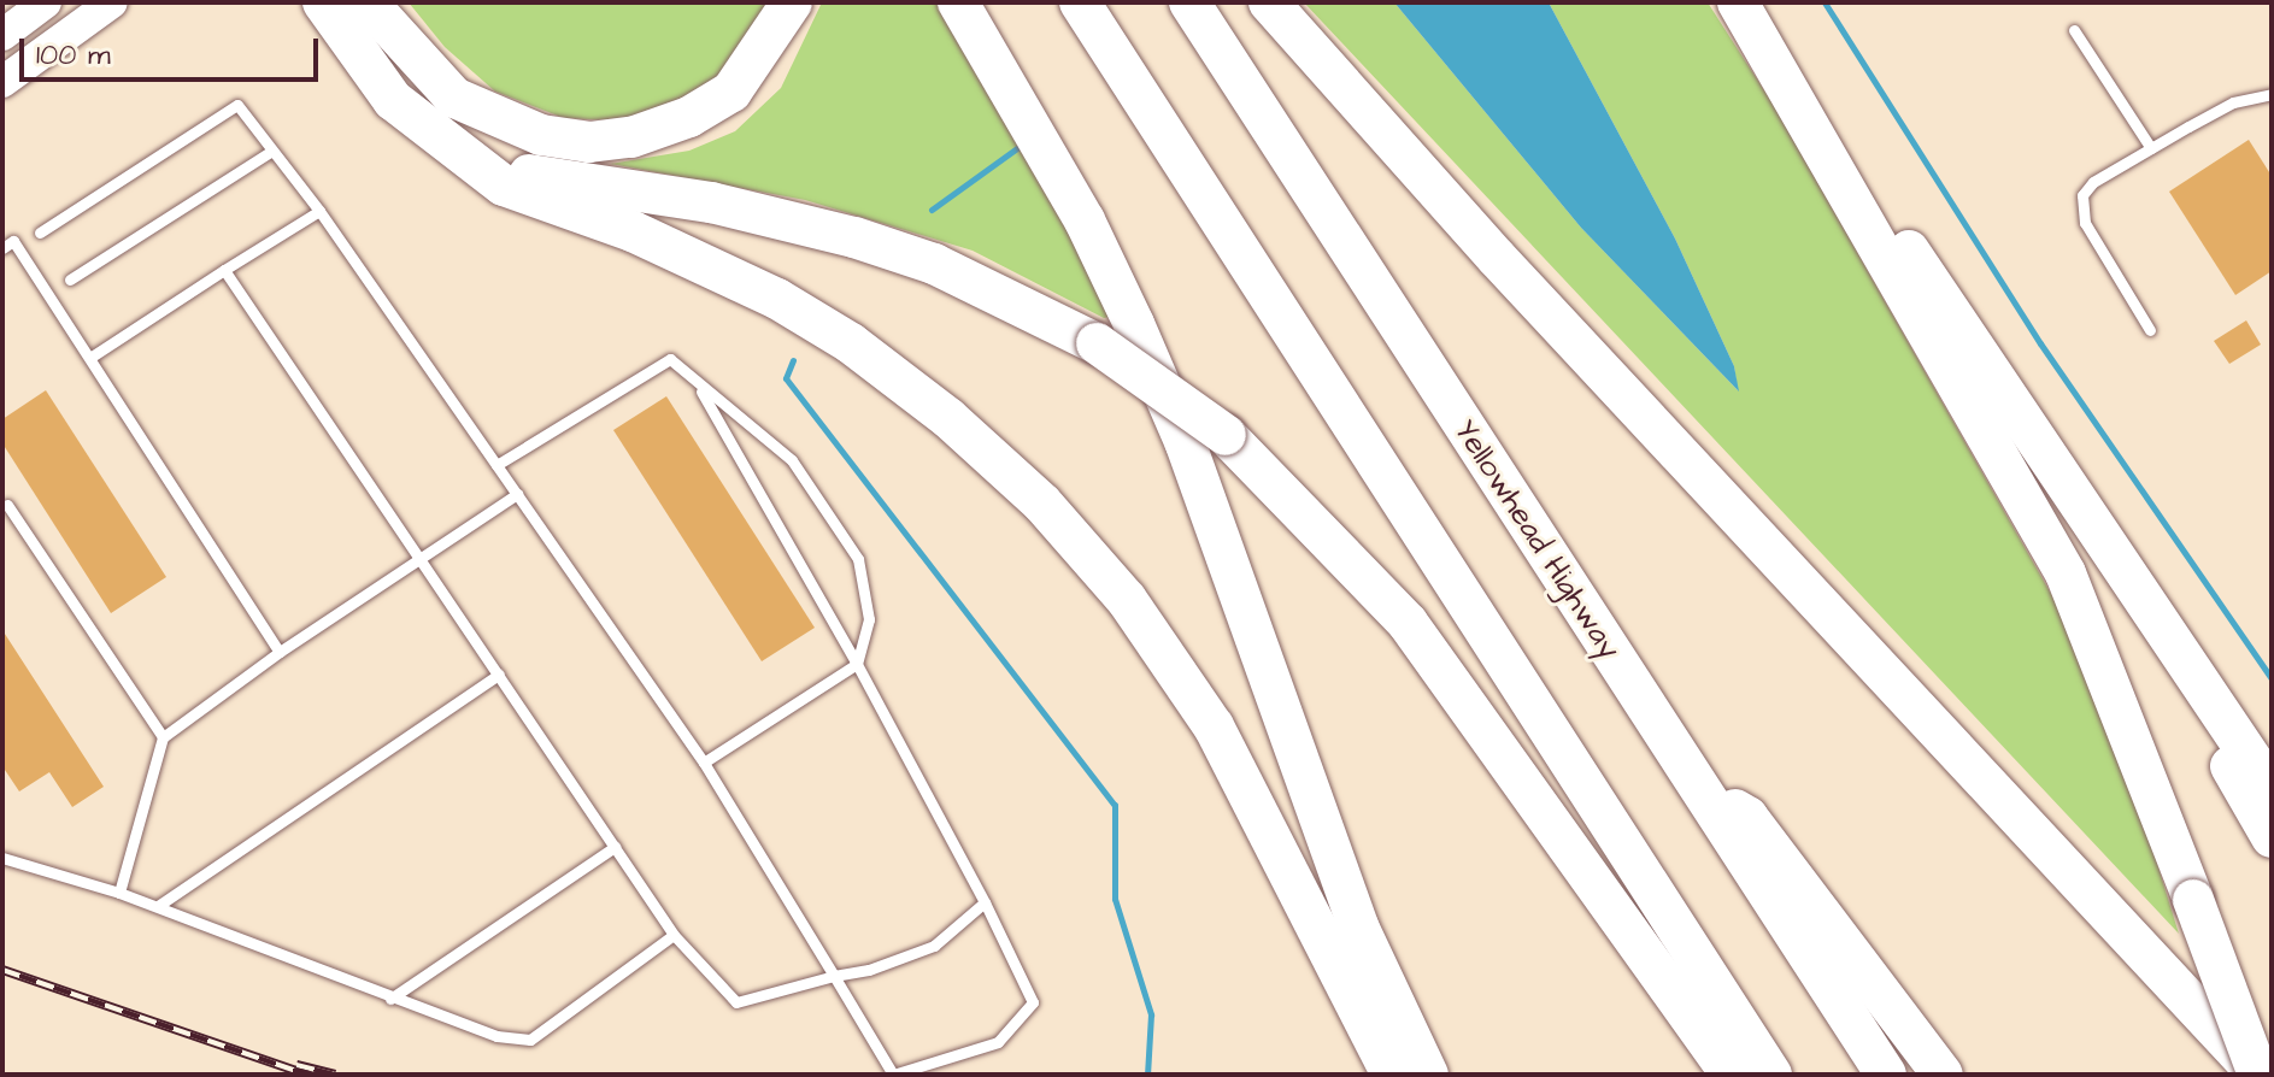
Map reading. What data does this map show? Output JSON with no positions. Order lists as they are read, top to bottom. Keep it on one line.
{"streets":{"highway":["Yellowhead Highway"]},"scale_bar":"100 m"}
